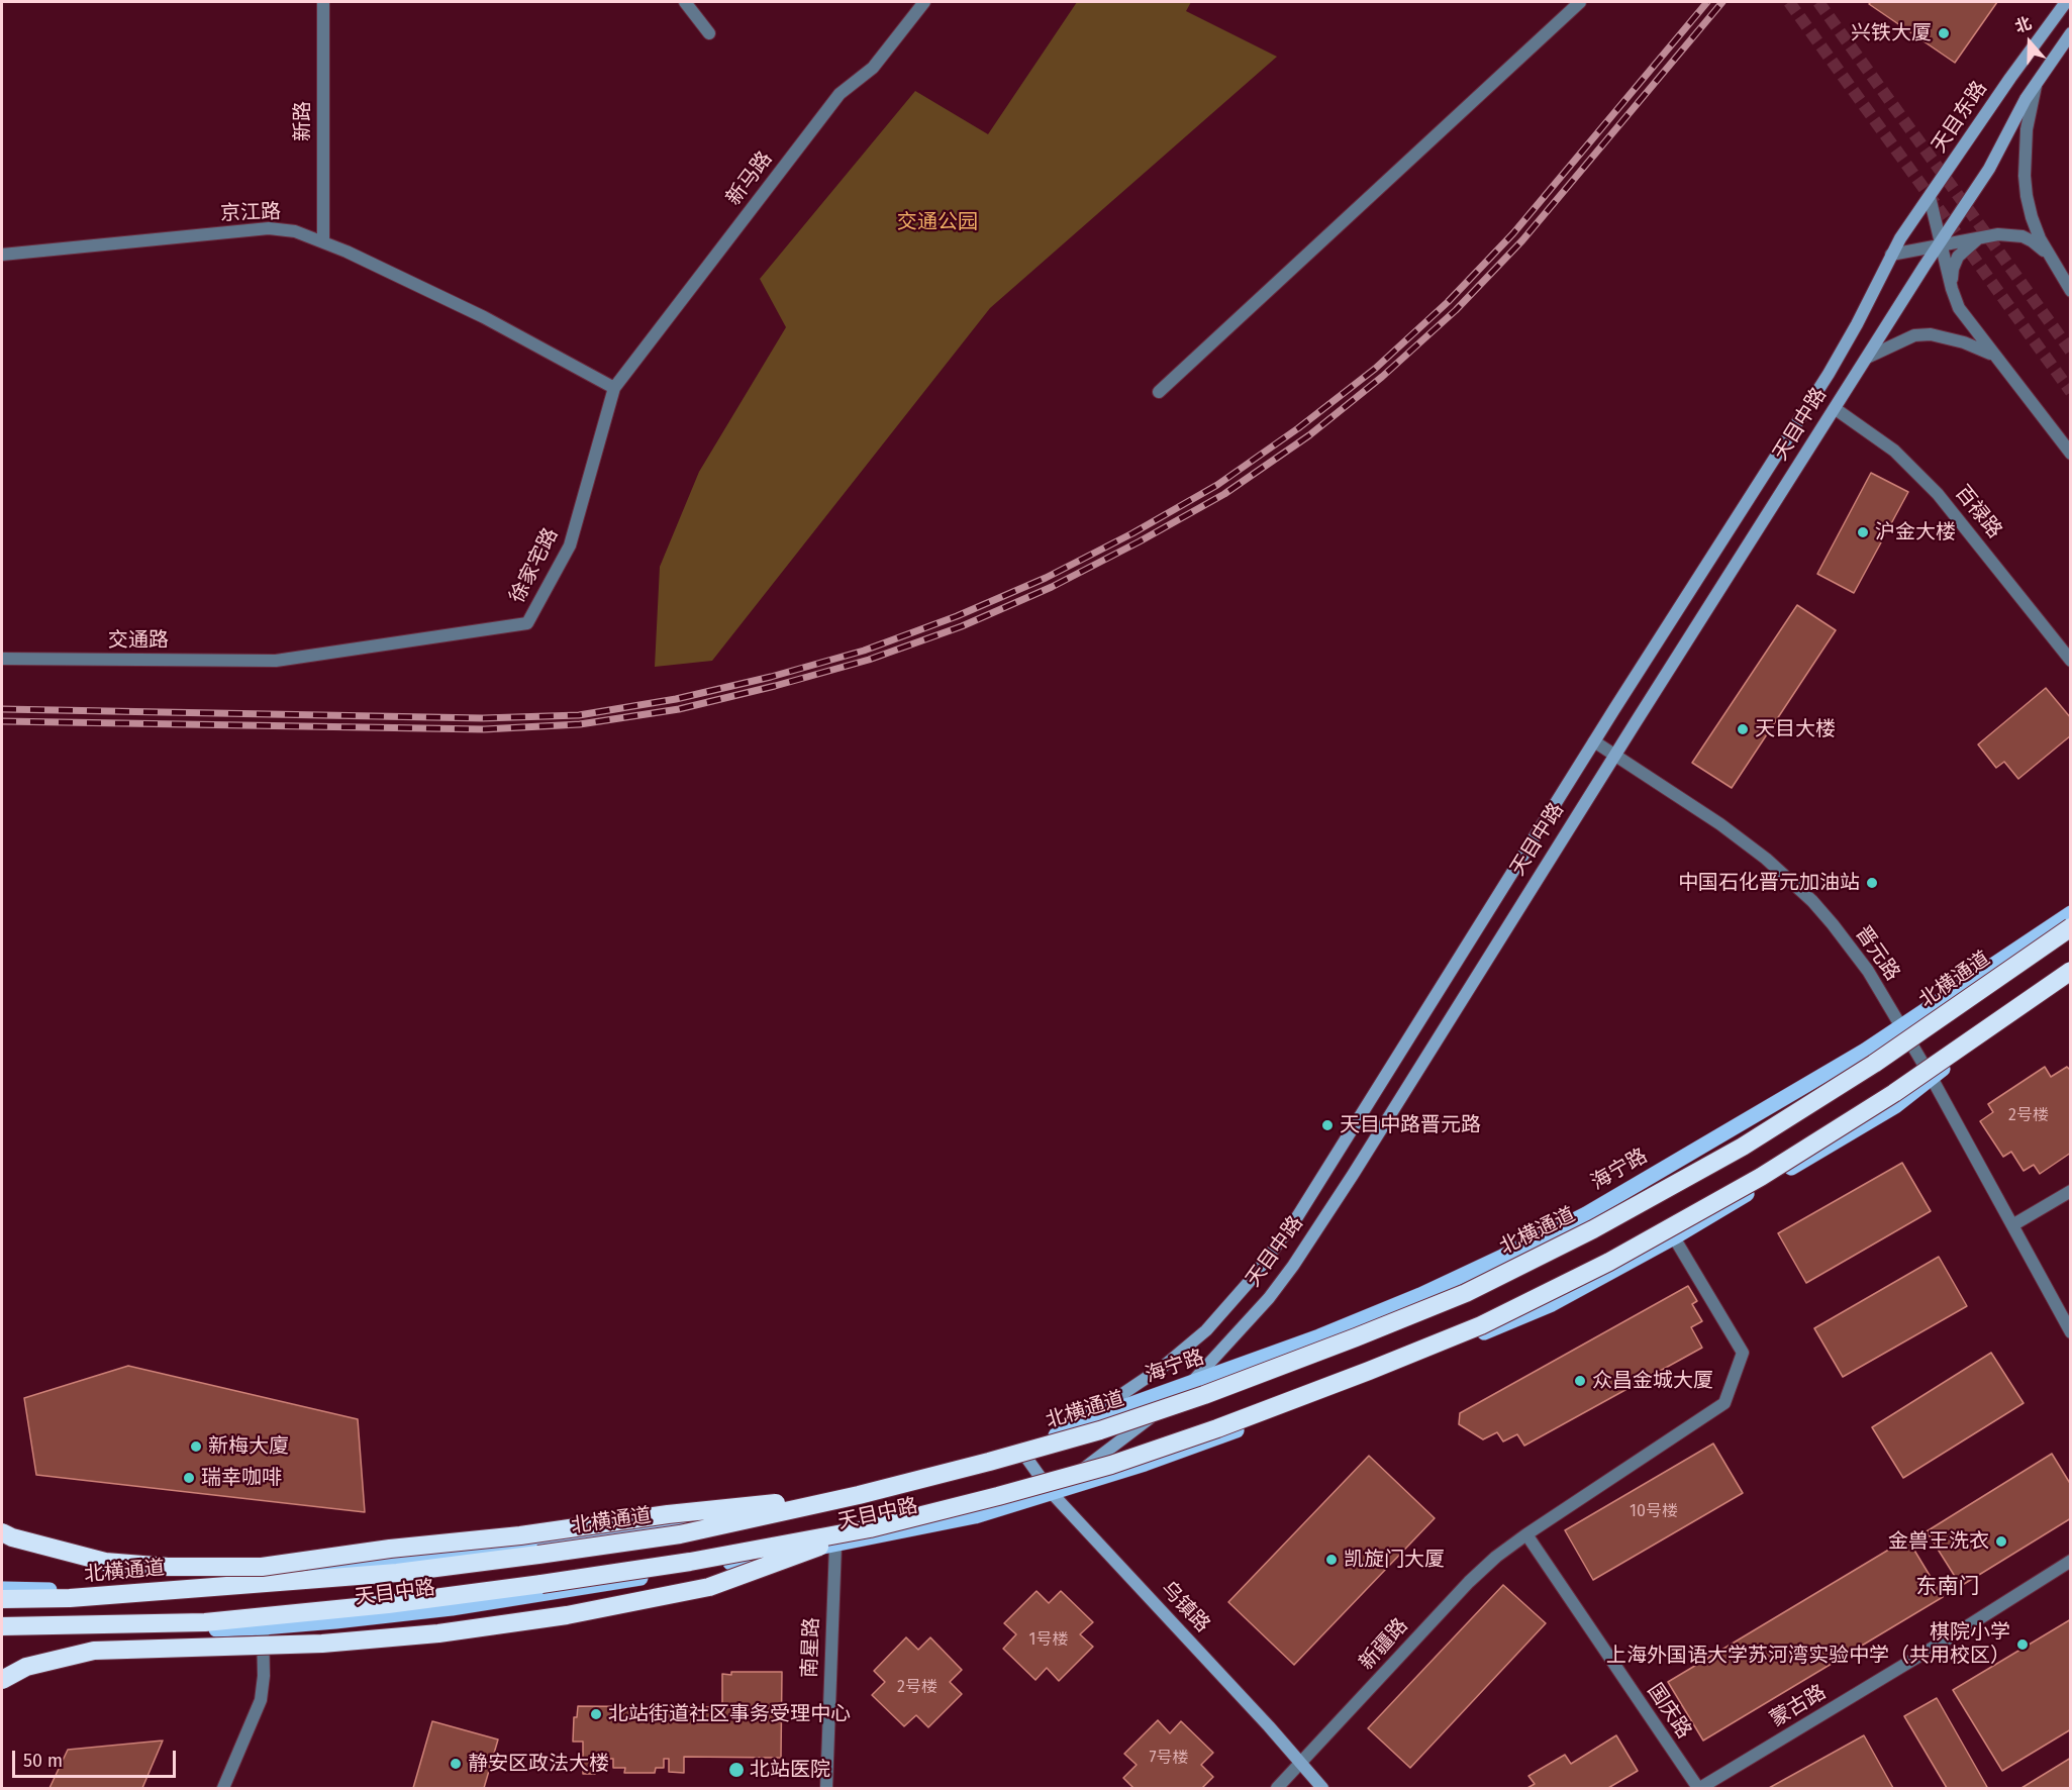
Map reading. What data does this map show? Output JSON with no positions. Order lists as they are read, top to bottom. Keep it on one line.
{"streets":{"highway":["北横通道"],"main road":["天目东路","天目中路","海宁路","乌镇路"],"street":["新路","新马路","京江路","百禄路","徐家宅路","交通路","晋元路","新疆路","南星路","蒙古路","国庆路"]},"crossings":[["天目东路","天目中路"],["新路","京江路"],["新马路","京江路"],["新马路","徐家宅路"],["京江路","徐家宅路"],["天目中路","百禄路"],["天目中路","晋元路"],["天目中路","海宁路"],["天目中路","乌镇路"],["天目中路","南星路"],["徐家宅路","交通路"],["晋元路","海宁路"],["海宁路","乌镇路"],["乌镇路","新疆路"],["新疆路","国庆路"],["蒙古路","国庆路"]],"districts":["东南门"],"parks":["交通公园"],"places":["兴铁大厦","沪金大楼","天目大楼","中国石化晋元加油站","天目中路晋元路","众昌金城大厦","新梅大廈","瑞幸咖啡","金兽王洗衣","凯旋门大厦","棋院小学 上海外国语大学苏河湾实验中学（共用校区）","北站街道社区事务受理中心","静安区政法大楼","北站医院"],"house_numbers":["2号楼","10号楼","1号楼","2号楼","7号楼"],"scale_bar":"50 m","north":"top"}
